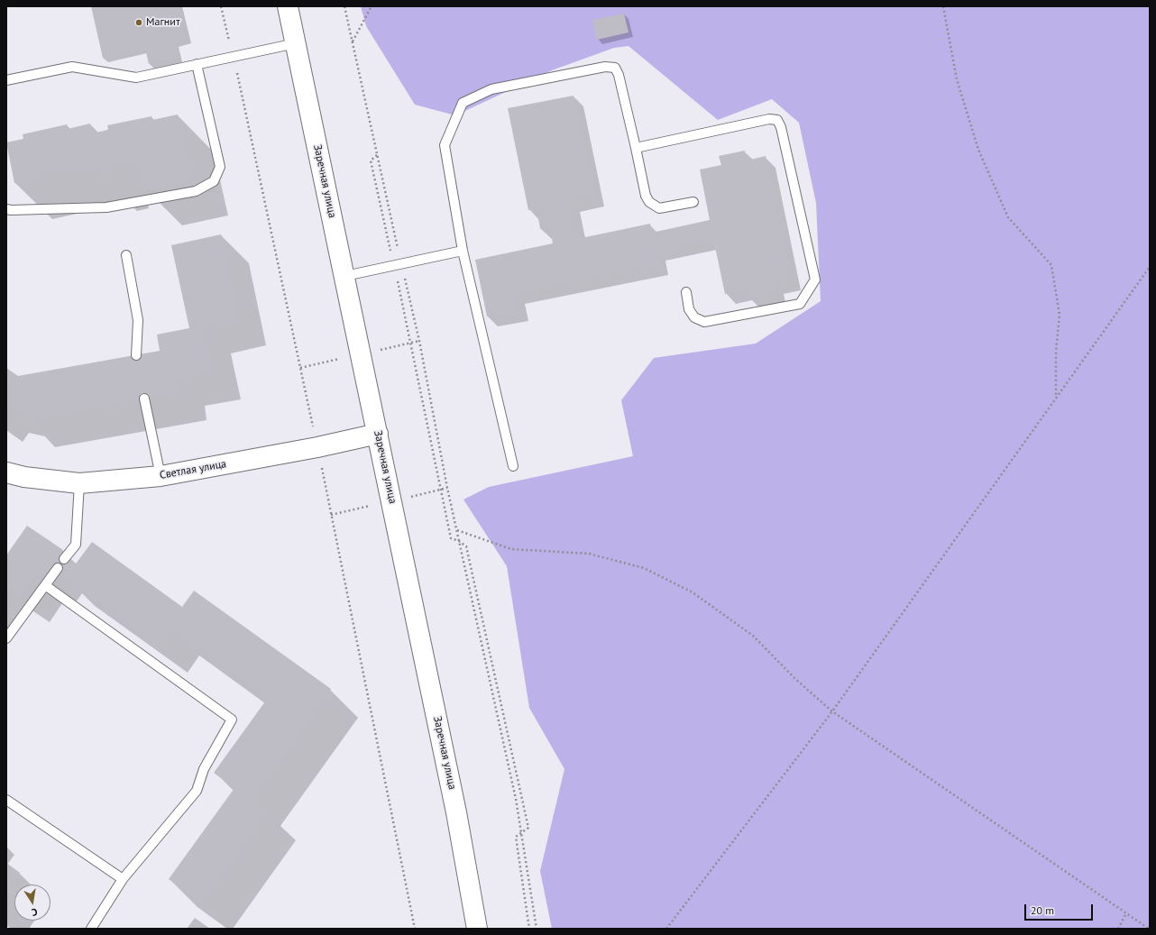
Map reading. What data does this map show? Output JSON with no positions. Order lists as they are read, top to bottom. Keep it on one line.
{"streets":{"street":["Заречная улица","Светлая улица"]},"crossings":[["Заречная улица","Светлая улица"]],"places":["Магнит"],"scale_bar":"20 m","north":"bottom"}
